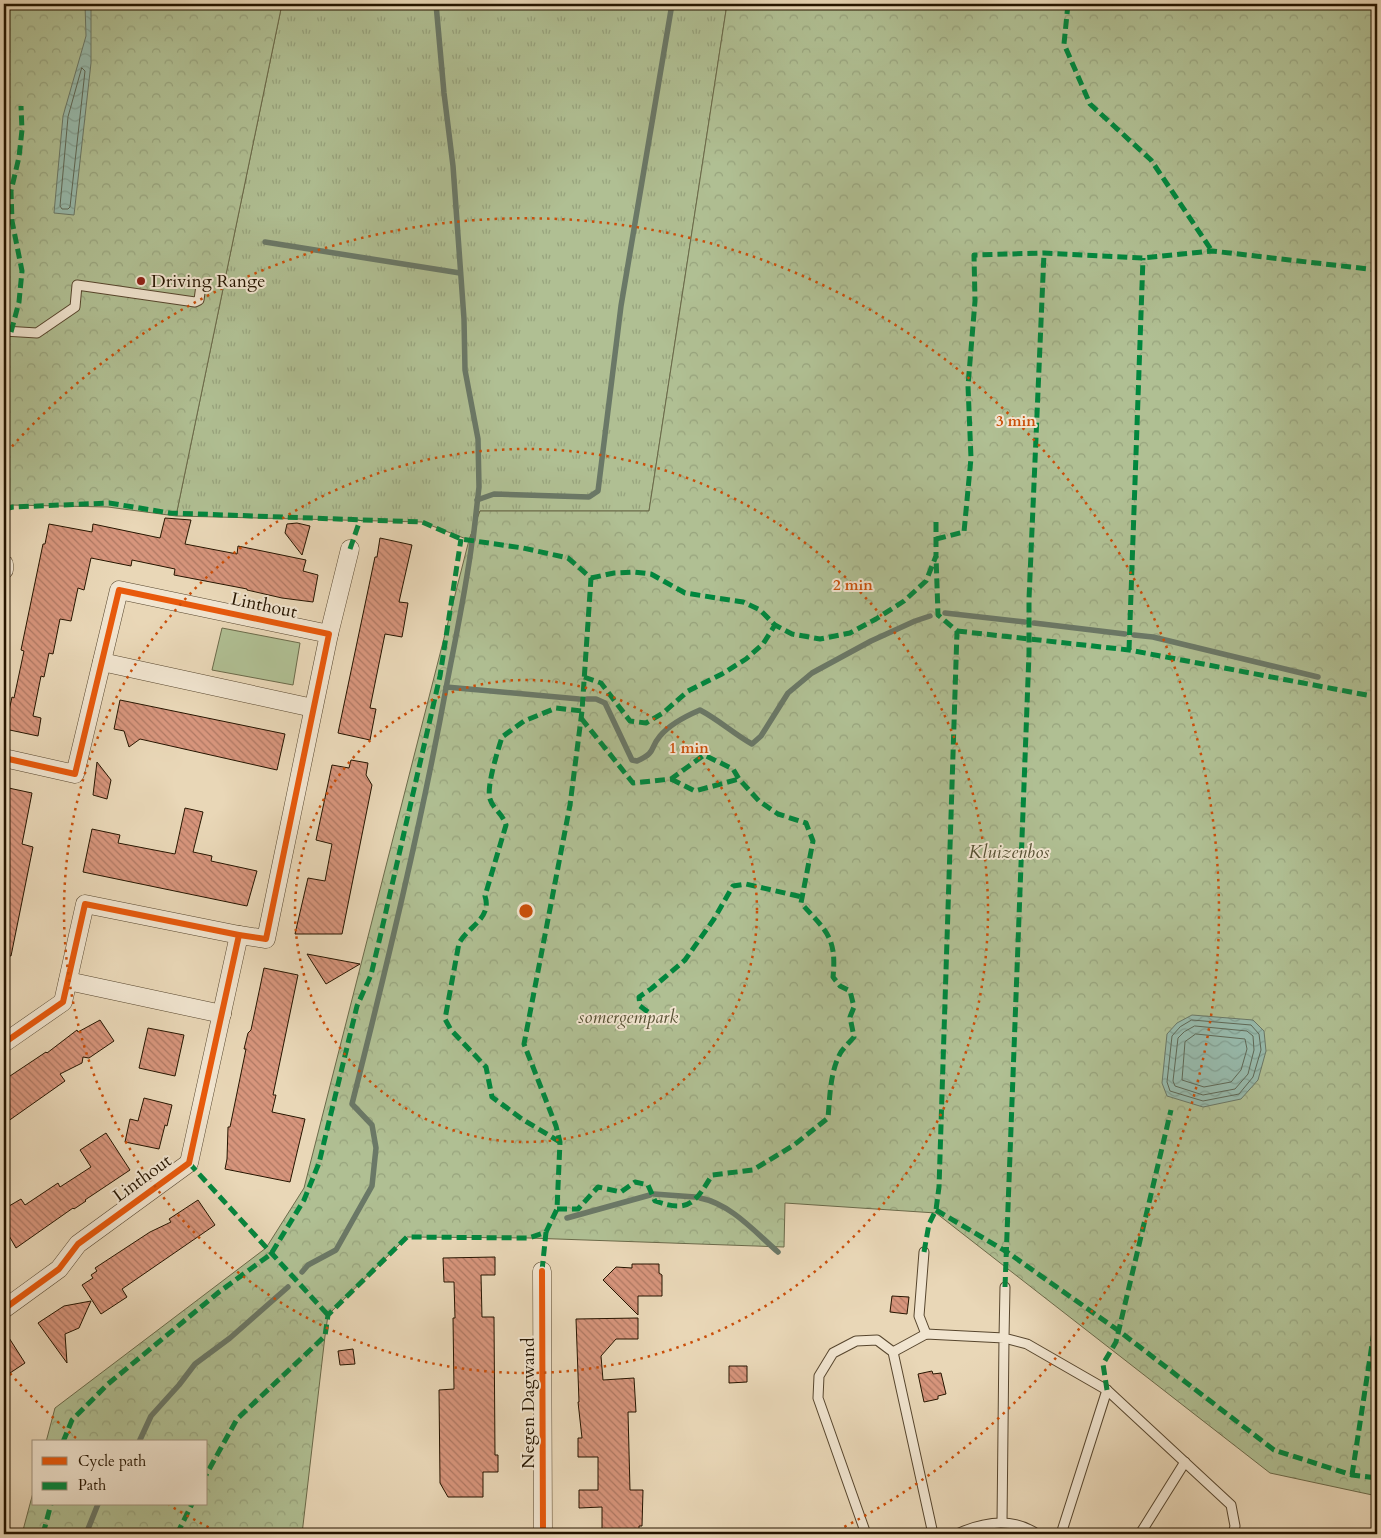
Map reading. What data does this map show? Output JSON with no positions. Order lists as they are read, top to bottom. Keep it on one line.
{"streets":{"street":["Linthout","Negen Dagwand"]},"parks":["Kluizenbos","somergempark"],"places":["Driving Range"],"legend":["Cycle path","Path"],"rings":["3 min","2 min","1 min"]}
